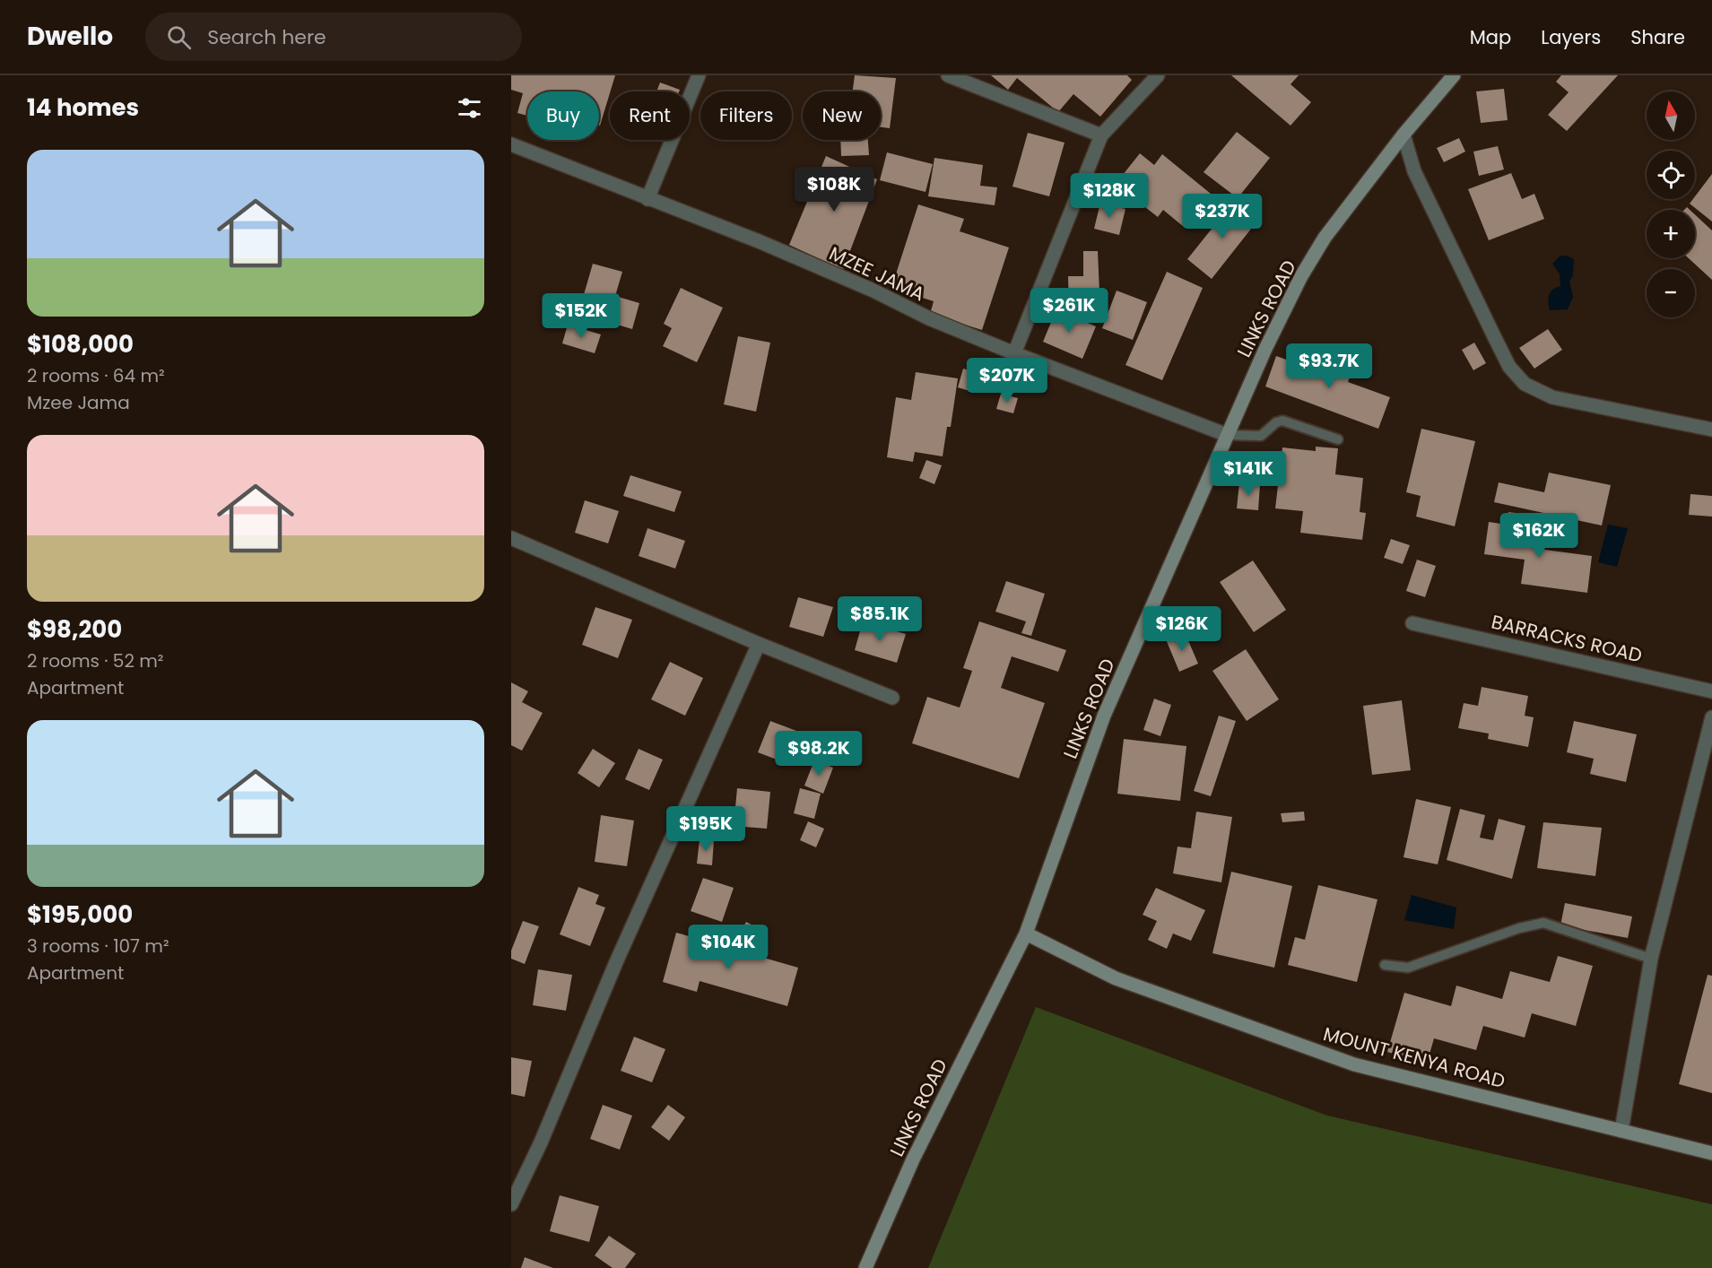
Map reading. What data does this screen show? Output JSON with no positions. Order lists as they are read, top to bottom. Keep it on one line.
{"streets":{"main road":["LINKS ROAD","MOUNT KENYA ROAD"],"street":["MZEE JAMA","BARRACKS ROAD"]},"crossings":[["MZEE JAMA","LINKS ROAD"],["LINKS ROAD","MOUNT KENYA ROAD"]],"north":"top","page":{"header":"Dwello","search":"Search here","nav":["Map","Layers","Share"],"heading":"14 homes","map_buttons":["+","−"],"chip":["Buy","Rent","Filters","New"],"list":[{"name":"$108,000","note":"2 rooms · 64 m² · Mzee Jama"},{"name":"$98,200","note":"2 rooms · 52 m² · Apartment"},{"name":"$195,000","note":"3 rooms · 107 m² · Apartment"}],"price":["$108K","$128K","$237K","$261K","$152K","$93.7K","$207K","$141K","$162K","$85.1K","$126K","$98.2K","$195K","$104K"]}}
